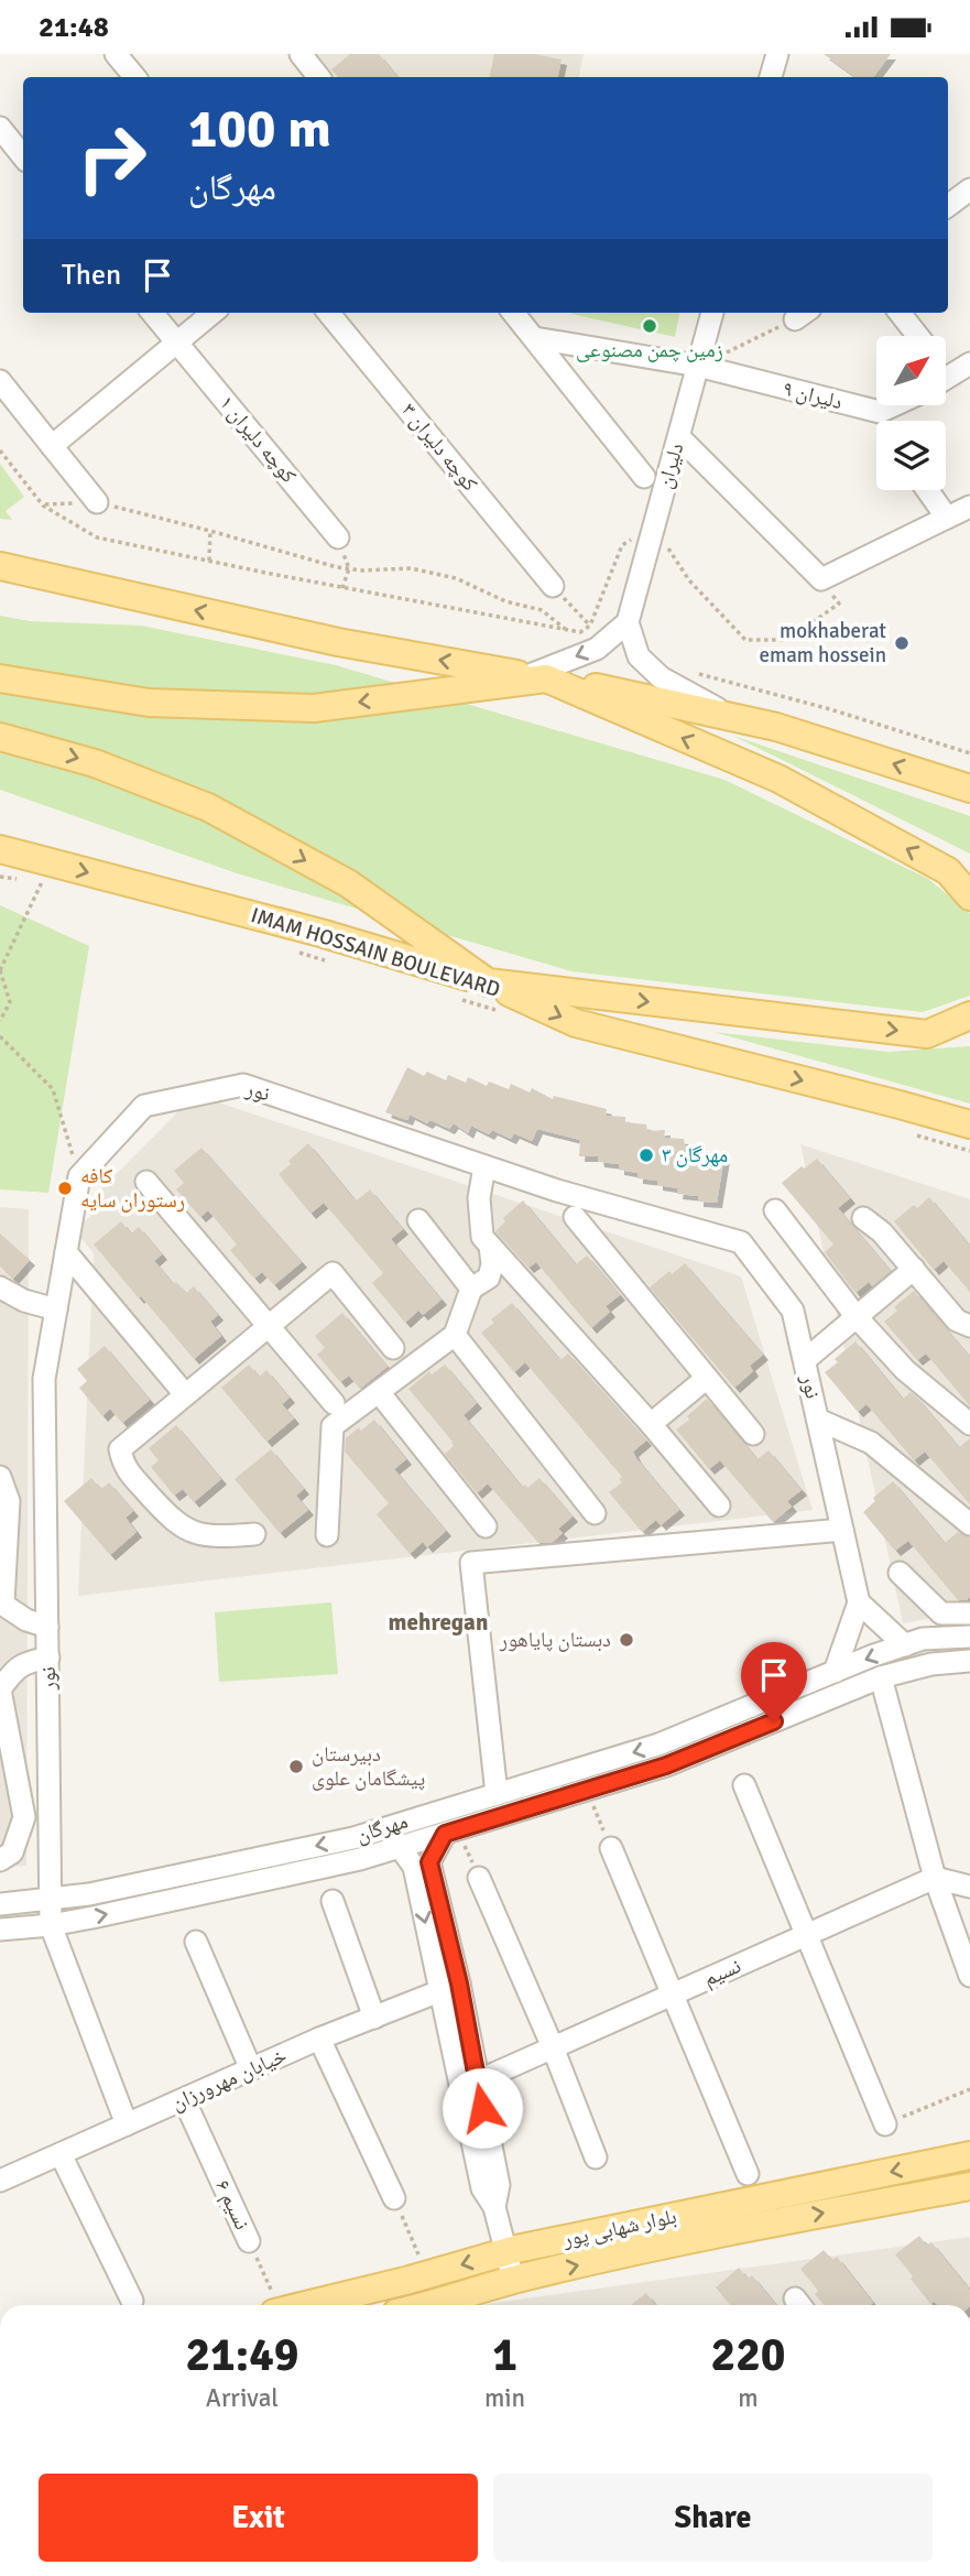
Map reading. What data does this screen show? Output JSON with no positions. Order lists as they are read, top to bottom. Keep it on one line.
{"streets":{"main road":["IMAM HOSSAIN BOULEVARD","بلوار شهابی پور"],"street":["دلیران ۹","کوچه دلیران ۱","کوچه دلیران ۳","دلیران","نور","مهرگان","نسیم","خیابان مهرورزان","نسیم ۶"]},"crossings":[["دلیران ۹","دلیران"],["نور","مهرگان"],["خیابان مهرورزان","نسیم ۶"]],"districts":["mehregan"],"places":["زمین چمن مصنوعی","mokhaberat emam hossein","مهرگان ۳","کافه رستوران سایه","دبستان پایاهور","دبیرستان پیشگامان علوی"],"north":"top right","page":{"status":"21:48","turn":["100 m","مهرگان"],"then":"Then","eta":["21:49","Arrival","1","min","220","m"],"buttons":["Exit","Share"]}}
